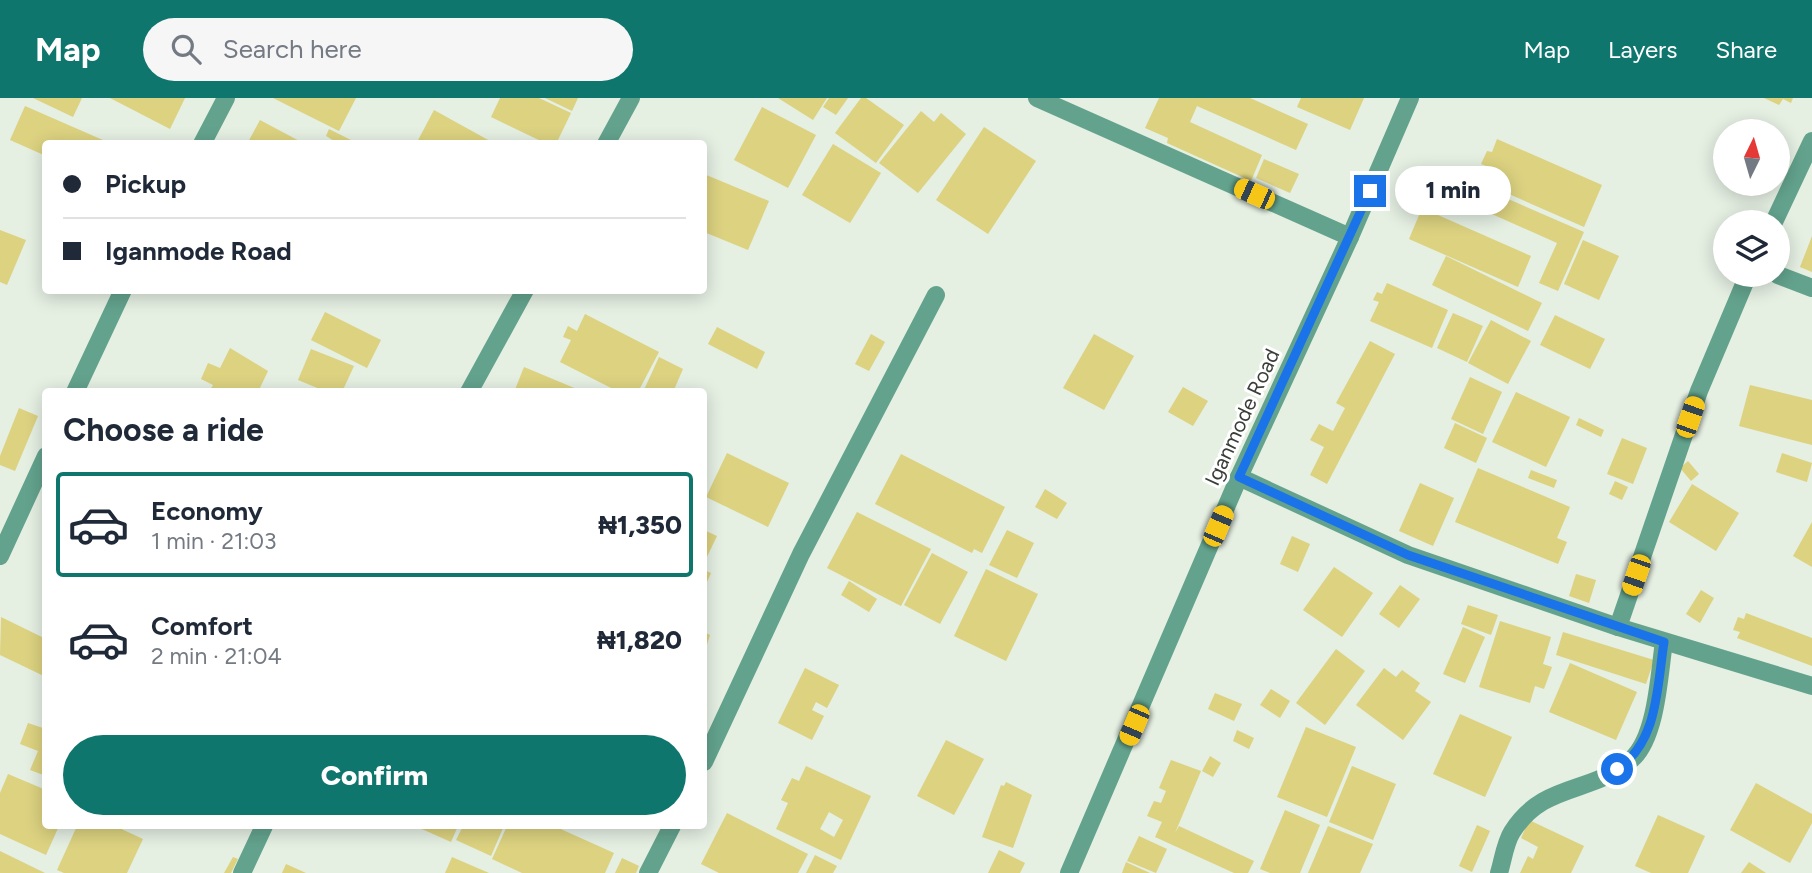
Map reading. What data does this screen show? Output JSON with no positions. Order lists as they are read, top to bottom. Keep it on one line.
{"streets":{"street":["Iganmode Road"]},"north":"top","page":{"header":"Map","search":"Search here","nav":["Map","Layers","Share"],"banner":["Pickup","Iganmode Road"],"bubble":"1 min","heading":"Choose a ride","list":[{"name":"Economy","note":"1 min · 21:03","value":"₦1,350"},{"name":"Comfort","note":"2 min · 21:04","value":"₦1,820"}],"buttons":"Confirm"}}
